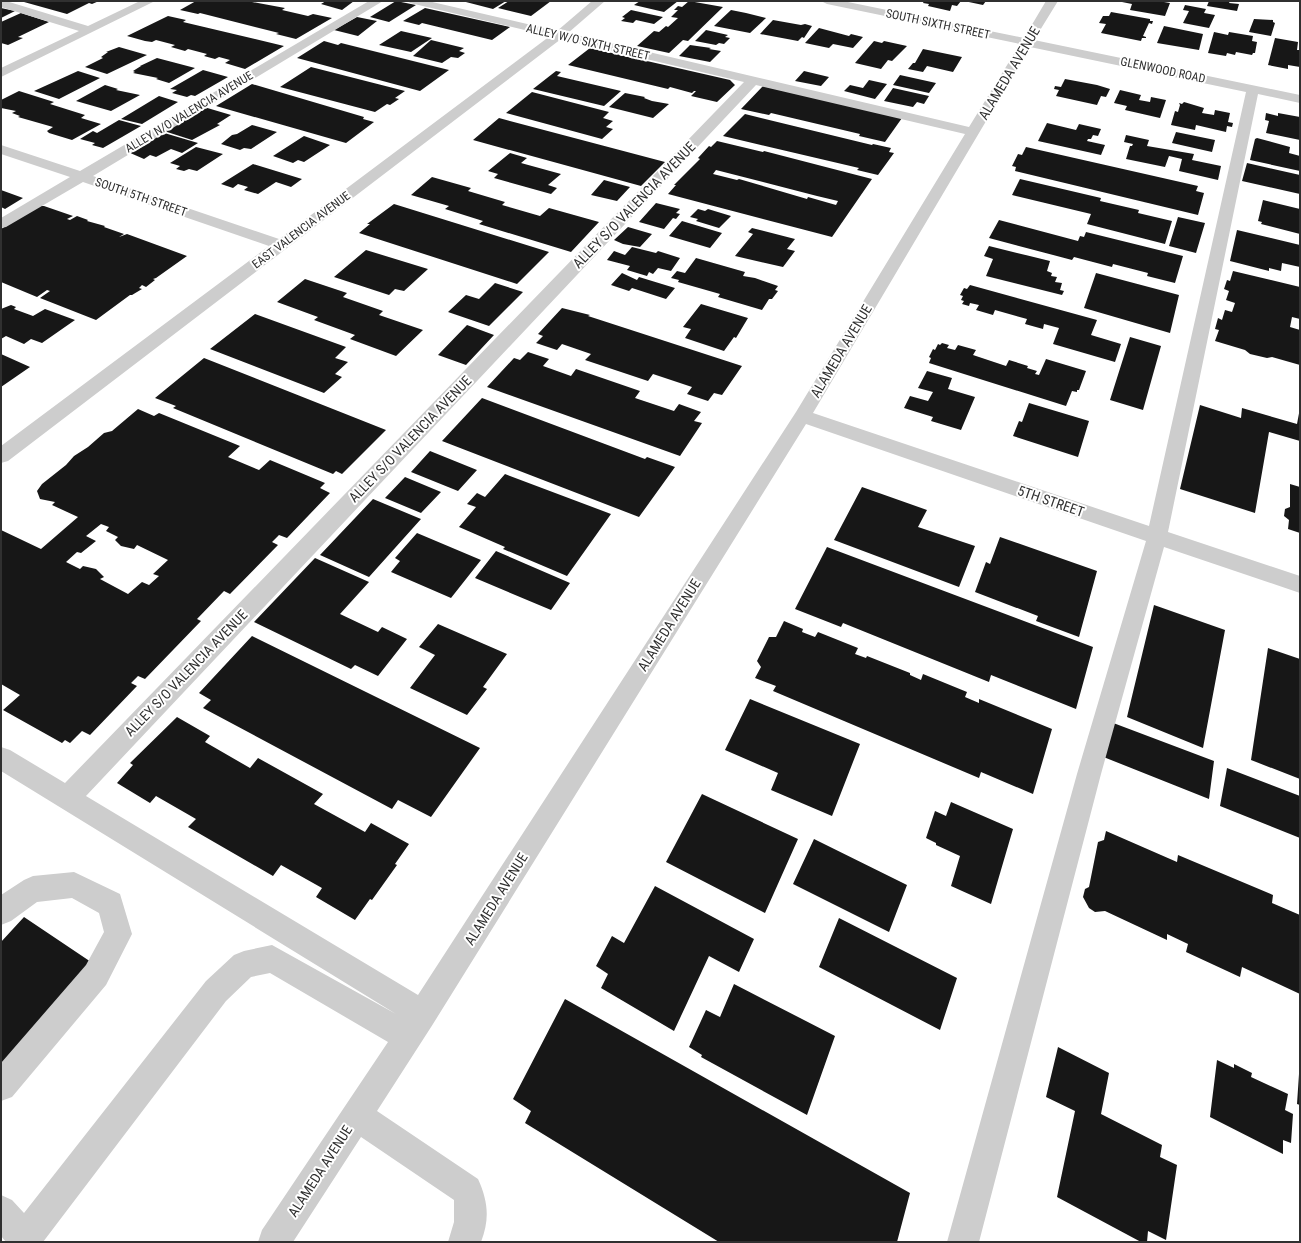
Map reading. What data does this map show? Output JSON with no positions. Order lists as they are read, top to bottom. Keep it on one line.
{"streets":{"street":["SOUTH SIXTH STREET","ALLEY W/O SIXTH STREET","GLENWOOD ROAD","ALAMEDA AVENUE","ALLEY N/O VALENCIA AVENUE","SOUTH 5TH STREET","ALLEY S/O VALENCIA AVENUE","EAST VALENCIA AVENUE","5TH STREET"]},"crossings":[["SOUTH SIXTH STREET","GLENWOOD ROAD"],["SOUTH SIXTH STREET","ALAMEDA AVENUE"],["ALLEY W/O SIXTH STREET","ALAMEDA AVENUE"],["ALLEY W/O SIXTH STREET","ALLEY S/O VALENCIA AVENUE"],["ALLEY W/O SIXTH STREET","EAST VALENCIA AVENUE"],["GLENWOOD ROAD","ALAMEDA AVENUE"],["ALAMEDA AVENUE","5TH STREET"],["ALLEY N/O VALENCIA AVENUE","SOUTH 5TH STREET"],["SOUTH 5TH STREET","EAST VALENCIA AVENUE"]]}
